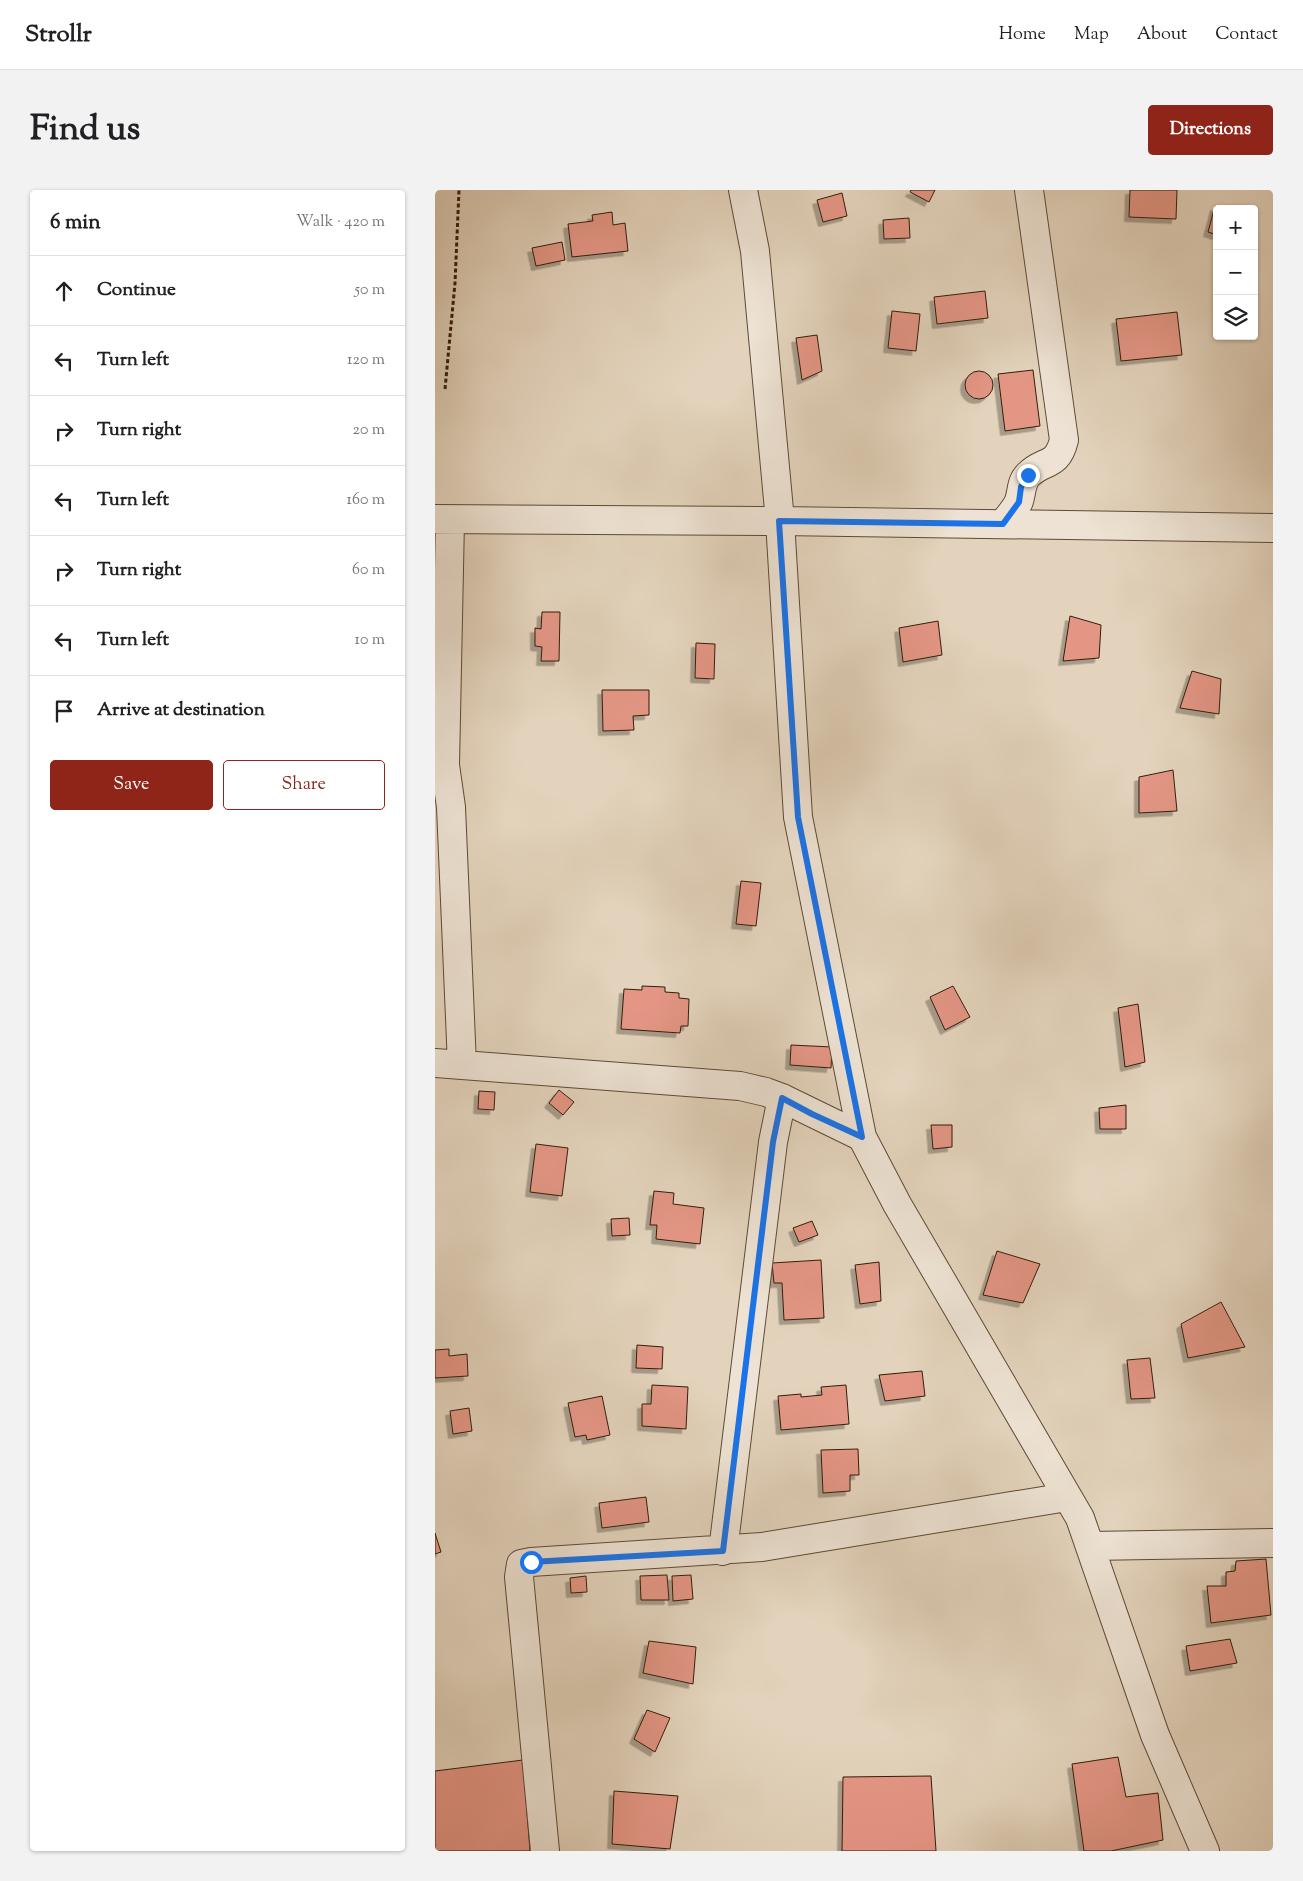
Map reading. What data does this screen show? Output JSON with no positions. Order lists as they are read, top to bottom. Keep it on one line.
{"page":{"header":"Strollr","nav":["Home","Map","About","Contact"],"title":"Find us","buttons":["Directions",["Save","Share"]],"heading":["6 min","Walk · 420 m"],"map_buttons":["+","−"],"list":[["Continue","50 m"],["Turn left","120 m"],["Turn right","20 m"],["Turn left","160 m"],["Turn right","60 m"],["Turn left","10 m"],"Arrive at destination"]}}
